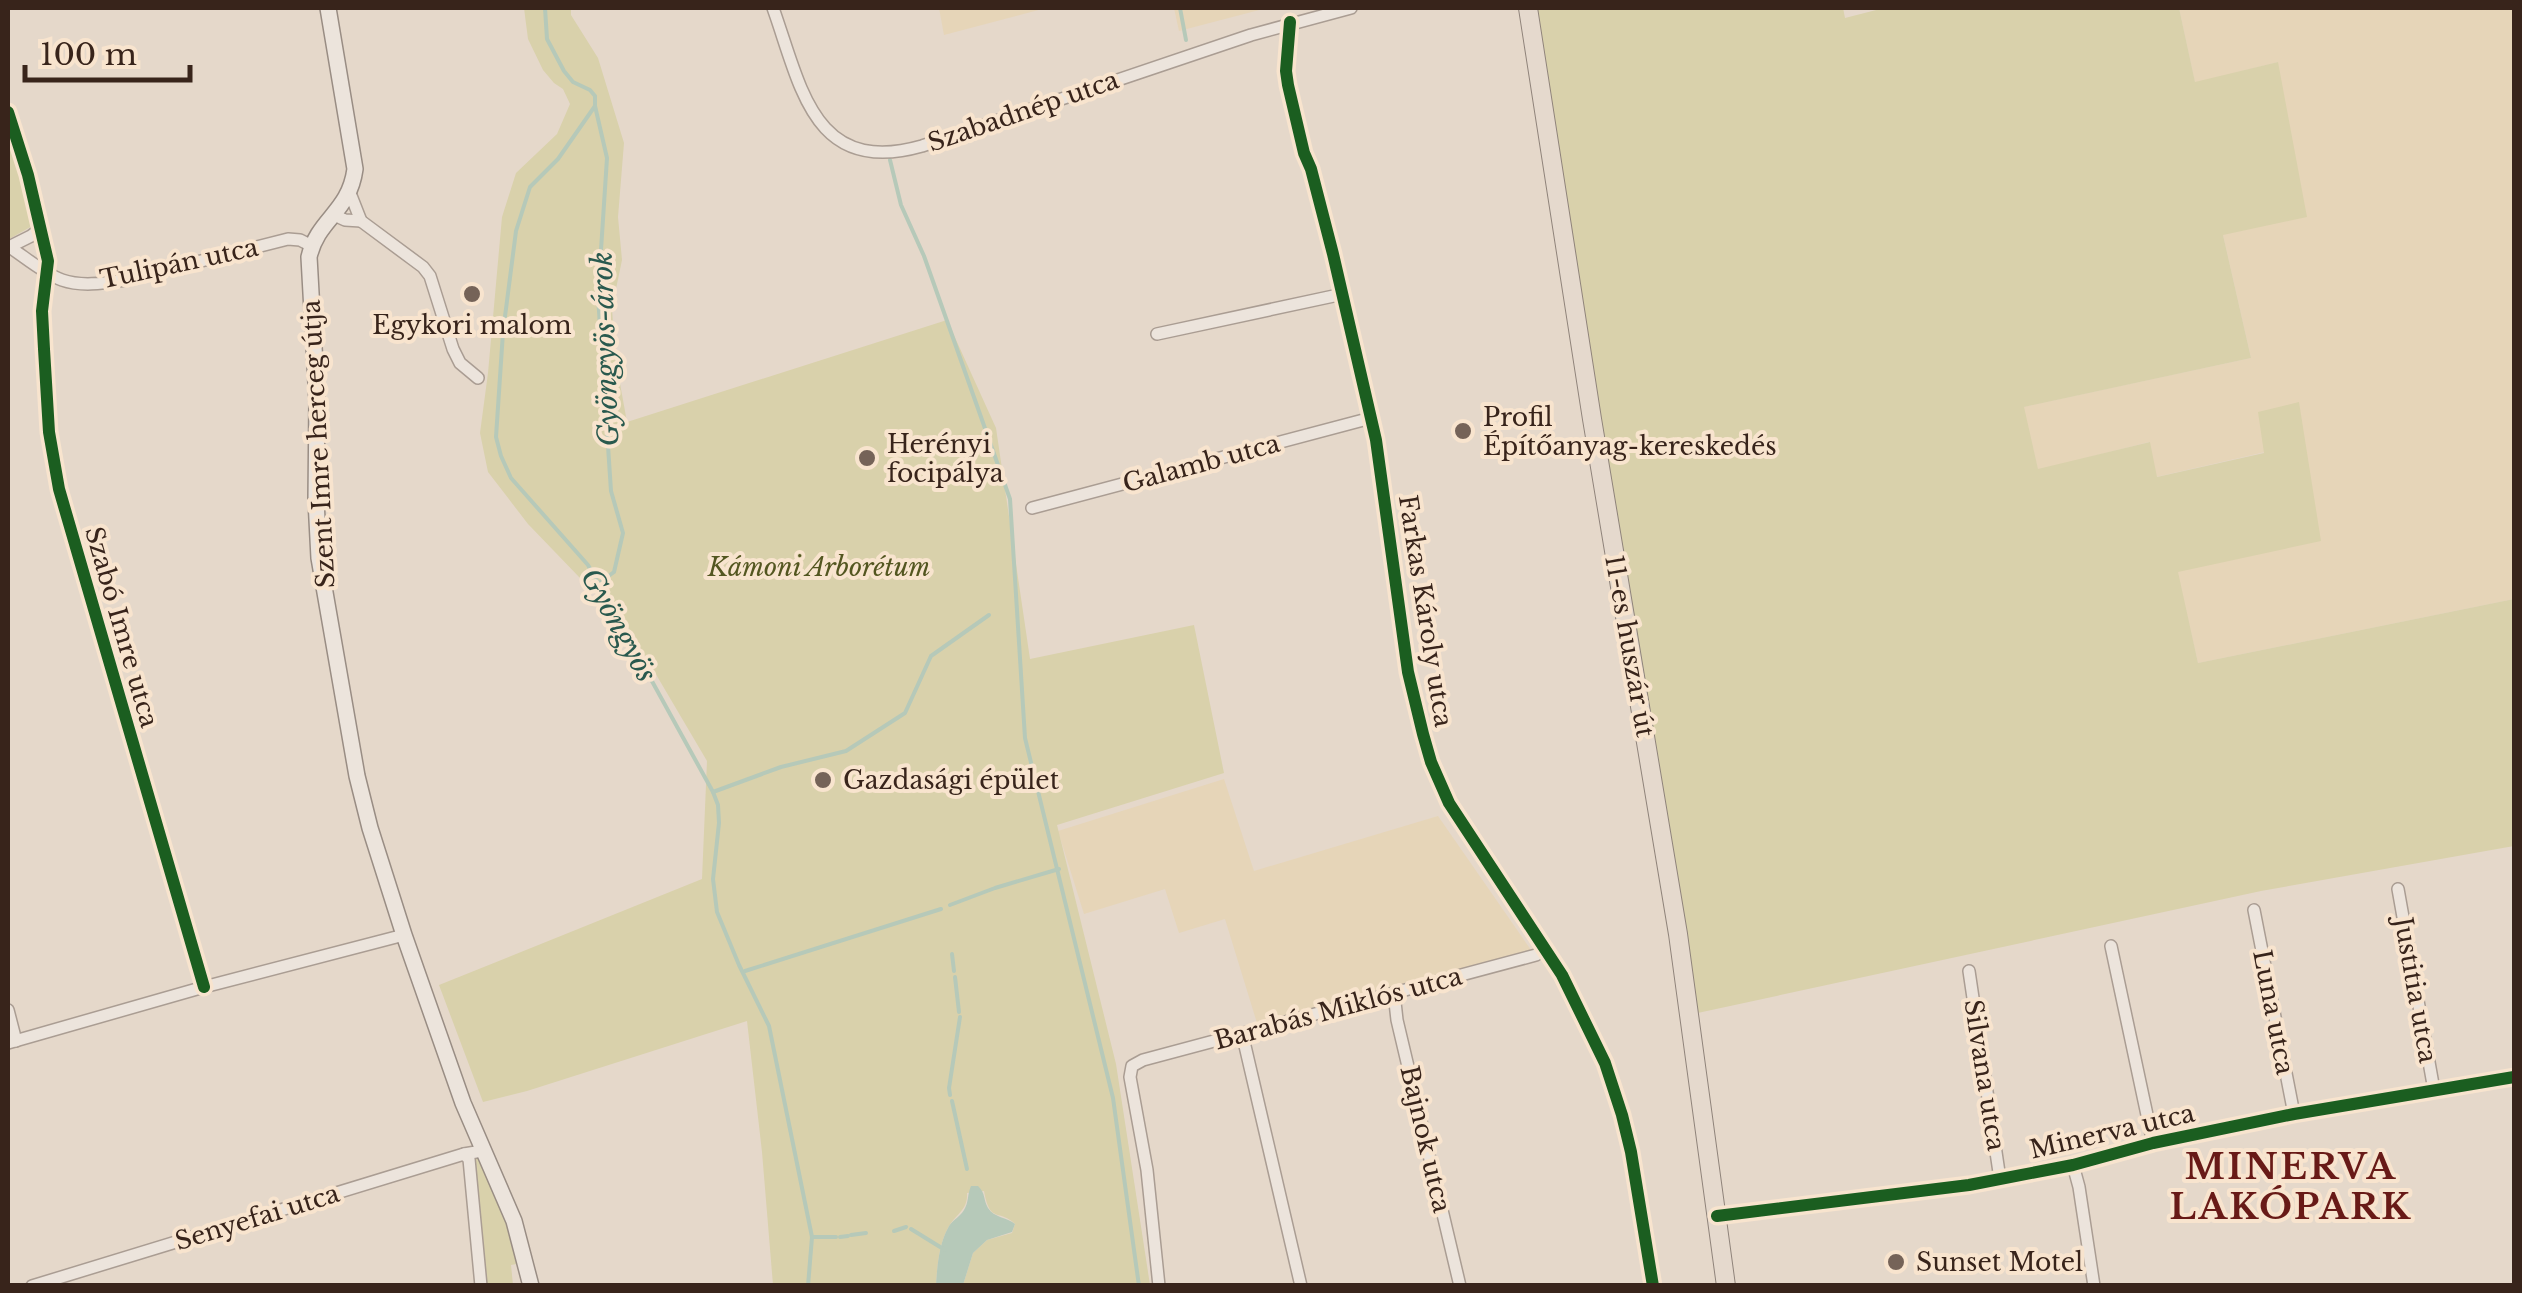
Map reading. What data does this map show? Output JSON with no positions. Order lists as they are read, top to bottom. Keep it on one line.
{"streets":{"main road":["Szent Imre herceg útja","11-es huszár út"],"street":["Szabadnép utca","Tulipán utca","Galamb utca","Farkas Károly utca","Szabó Imre utca","Justitia utca","Barabás Miklós utca","Luna utca","Silvana utca","Minerva utca","Bajnok utca","Senyefai utca"]},"crossings":[["Szabadnép utca","Farkas Károly utca"],["Tulipán utca","Szent Imre herceg útja"],["Tulipán utca","Szabó Imre utca"],["Szent Imre herceg útja","Senyefai utca"],["Galamb utca","Farkas Károly utca"],["Farkas Károly utca","Barabás Miklós utca"],["11-es huszár út","Minerva utca"],["Justitia utca","Minerva utca"],["Barabás Miklós utca","Bajnok utca"],["Luna utca","Minerva utca"],["Silvana utca","Minerva utca"]],"districts":["MINERVA LAKÓPARK"],"water":["Gyöngyös-árok","Gyöngyös"],"parks":["Kámoni Arborétum"],"places":["Egykori malom","Profil Építőanyag-kereskedés","Herényi focipálya","Gazdasági épület","Sunset Motel"],"scale_bar":"100 m"}
